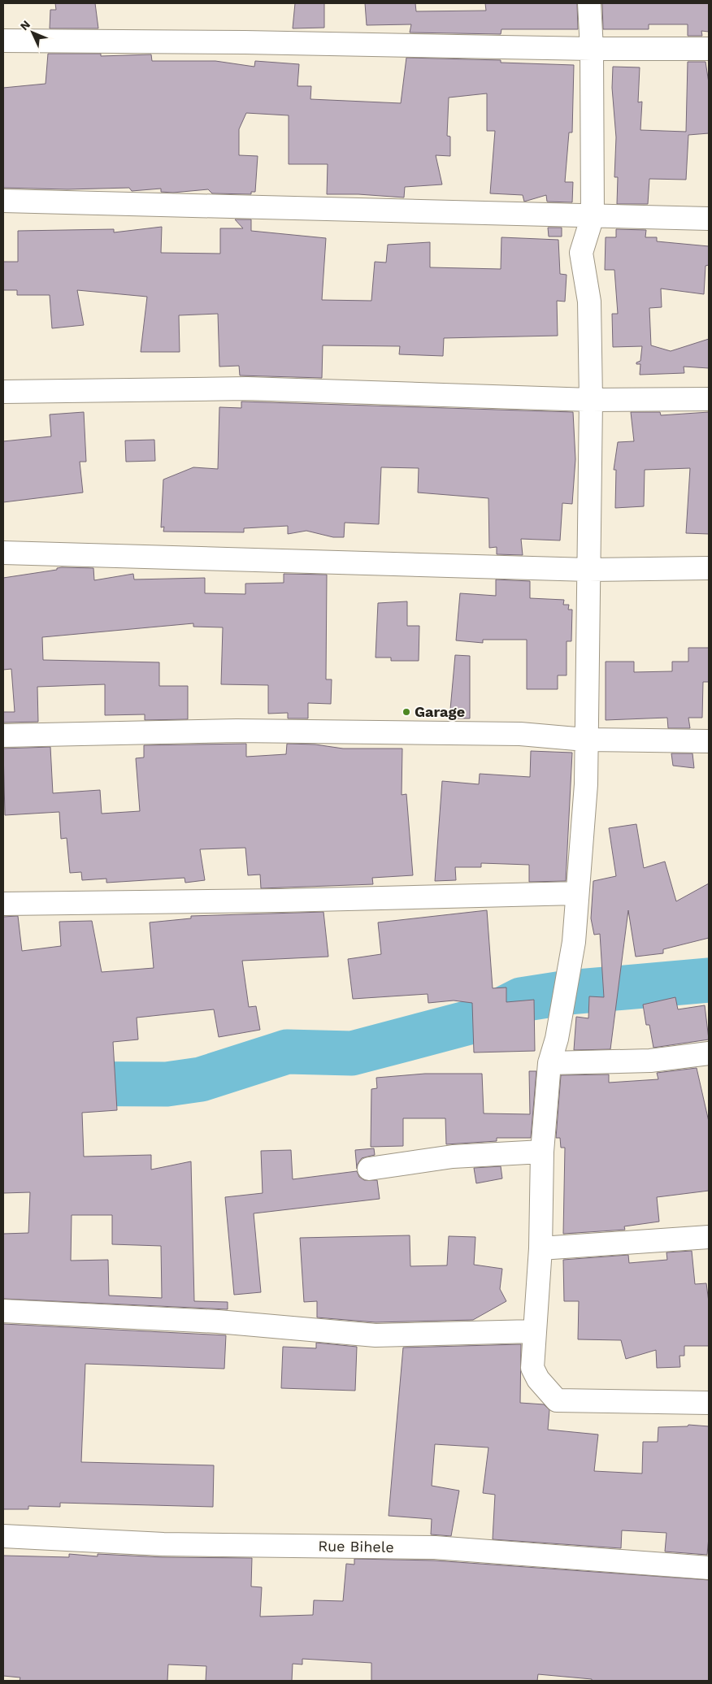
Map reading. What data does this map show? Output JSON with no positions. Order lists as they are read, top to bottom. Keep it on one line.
{"streets":{"street":["Rue Bihele"]},"places":["Garage"],"north":"top left"}
